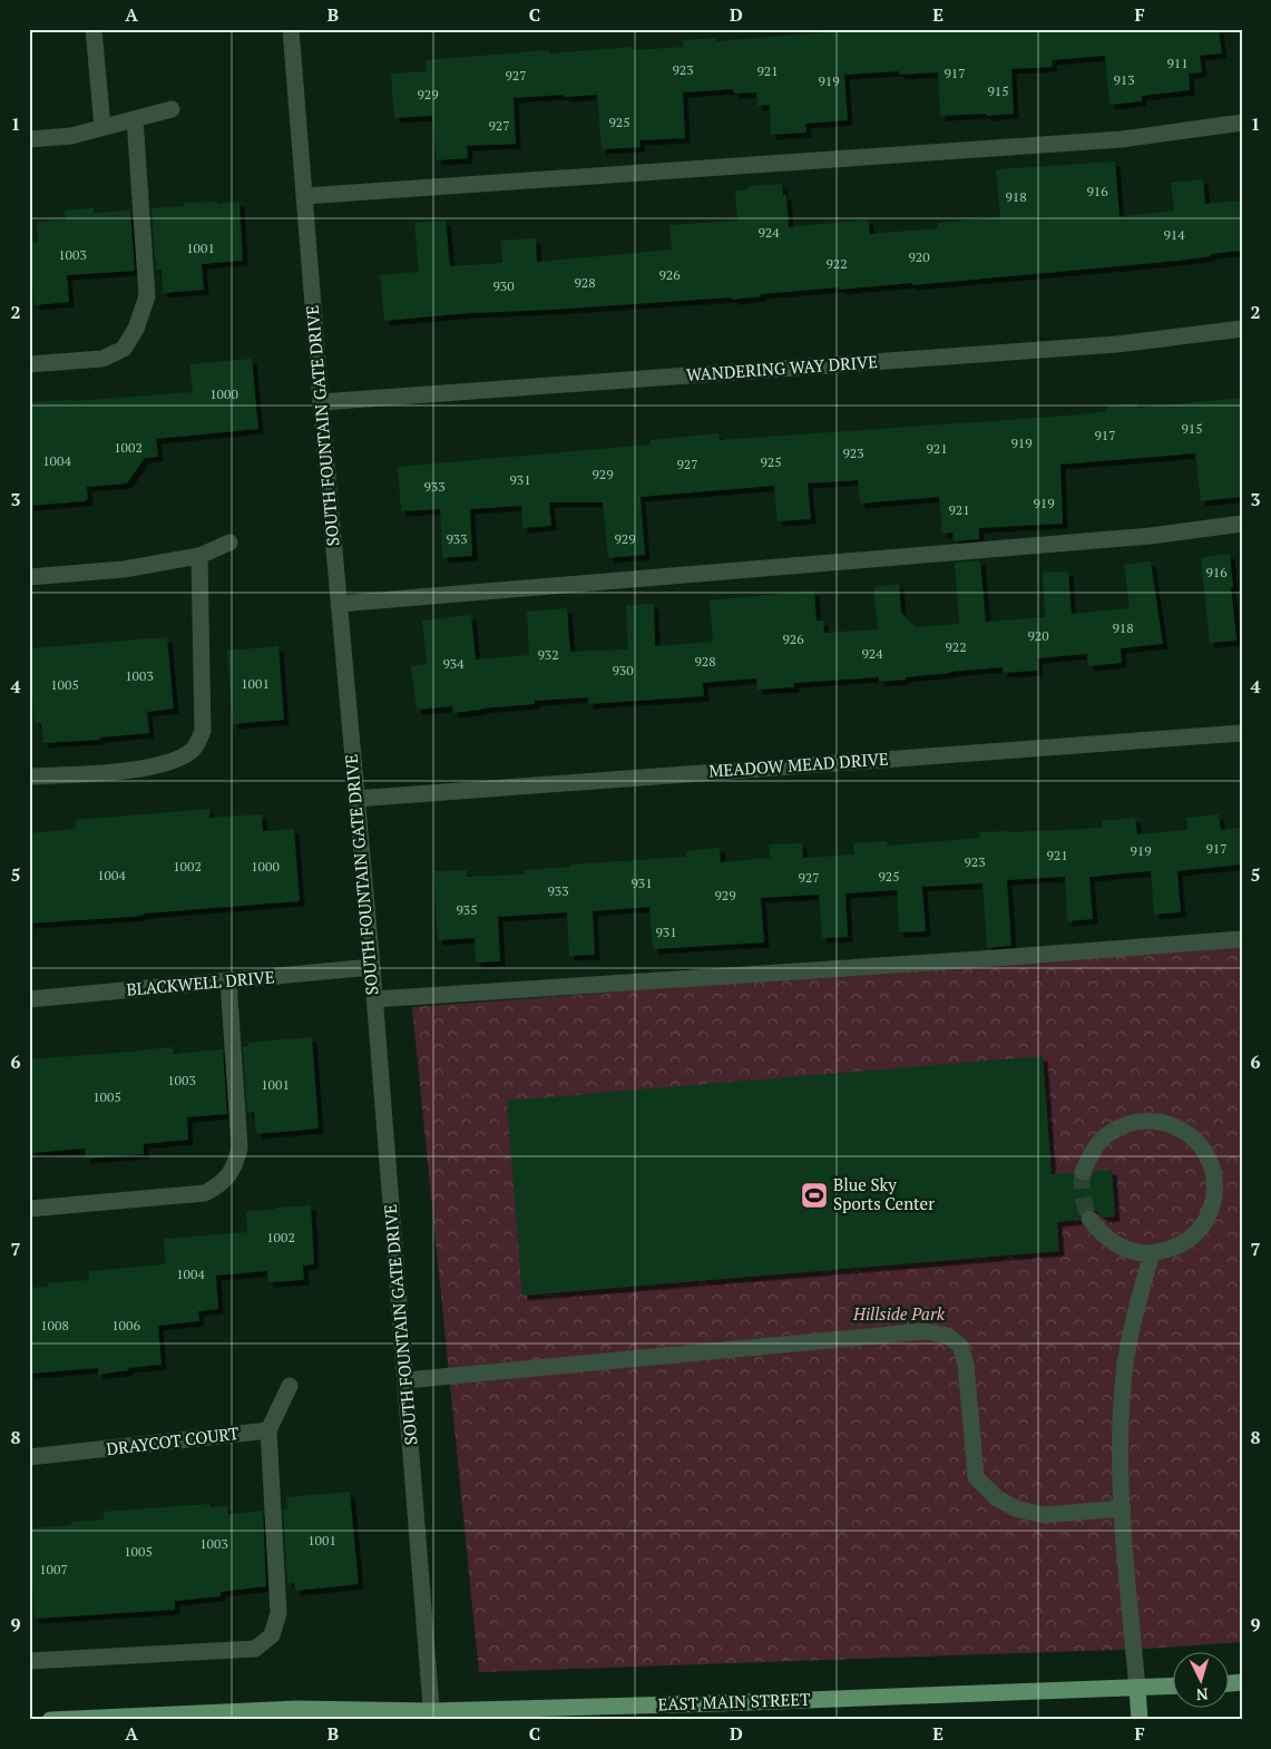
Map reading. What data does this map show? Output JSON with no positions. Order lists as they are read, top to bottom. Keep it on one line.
{"streets":{"main road":["EAST MAIN STREET"],"street":["WANDERING WAY DRIVE","SOUTH FOUNTAIN GATE DRIVE","MEADOW MEAD DRIVE","BLACKWELL DRIVE","DRAYCOT COURT"]},"crossings":[["WANDERING WAY DRIVE","SOUTH FOUNTAIN GATE DRIVE"],["SOUTH FOUNTAIN GATE DRIVE","MEADOW MEAD DRIVE"],["SOUTH FOUNTAIN GATE DRIVE","BLACKWELL DRIVE"],["SOUTH FOUNTAIN GATE DRIVE","EAST MAIN STREET"]],"parks":["Hillside Park"],"places":{"sports":["Blue Sky Sports Center"]},"house_numbers":["911","923","921","917","927","913","919","915","929","925","927","916","918","924","914","1001","1003","920","922","926","928","930","1000","915","917","919","1002","921","923","1004","925","927","929","931","933","919","921","933","929","916","918","920","926","922","924","932","928","934","930","1003","1001","1005","917","919","921","923","1002","1000","1004","925","927","931","933","929","935","931","1003","1001","1005","1002","1004","1008","1006","1001","1003","1005","1007"],"north":"bottom","grid":{"columns":["A","B","C","D","E","F"],"rows":["1","2","3","4","5","6","7","8","9"]}}
